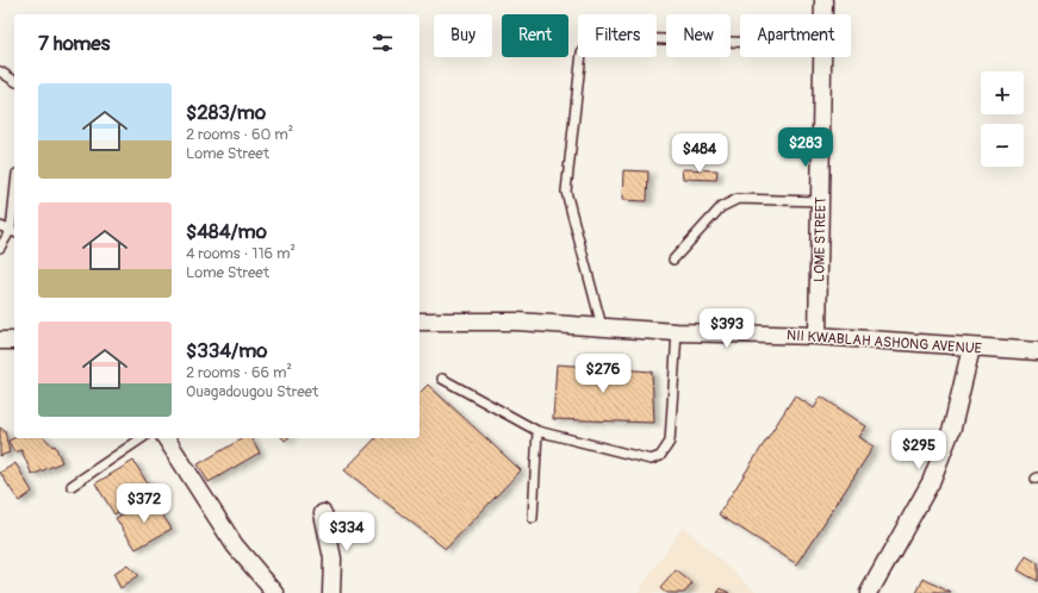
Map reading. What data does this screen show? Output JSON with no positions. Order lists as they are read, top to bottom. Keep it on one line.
{"streets":{"street":["LOME STREET","NII KWABLAH ASHONG AVENUE"]},"crossings":[["LOME STREET","NII KWABLAH ASHONG AVENUE"]],"page":{"chip":["Buy","Rent","Filters","New","Apartment"],"heading":"7 homes","map_buttons":["+","−"],"list":[{"name":"$283/mo","note":"2 rooms · 60 m² · Lome Street"},{"name":"$484/mo","note":"4 rooms · 116 m² · Lome Street"},{"name":"$334/mo","note":"2 rooms · 66 m² · Ouagadougou Street"}],"price":["$283","$484","$393","$276","$295","$372","$334"]}}
